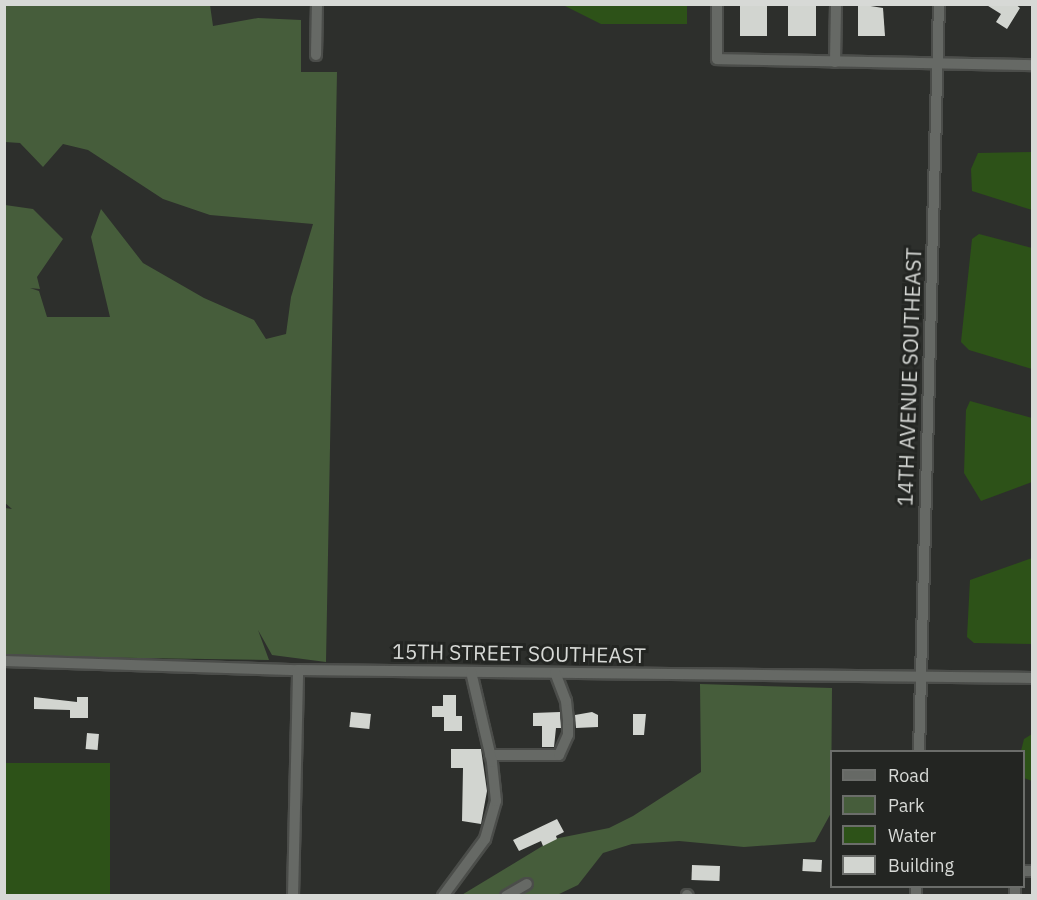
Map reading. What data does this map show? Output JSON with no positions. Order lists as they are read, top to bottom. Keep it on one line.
{"streets":{"street":["14TH AVENUE SOUTHEAST","15TH STREET SOUTHEAST"]},"crossings":[["14TH AVENUE SOUTHEAST","15TH STREET SOUTHEAST"]],"legend":["Road","Park","Water","Building"]}
